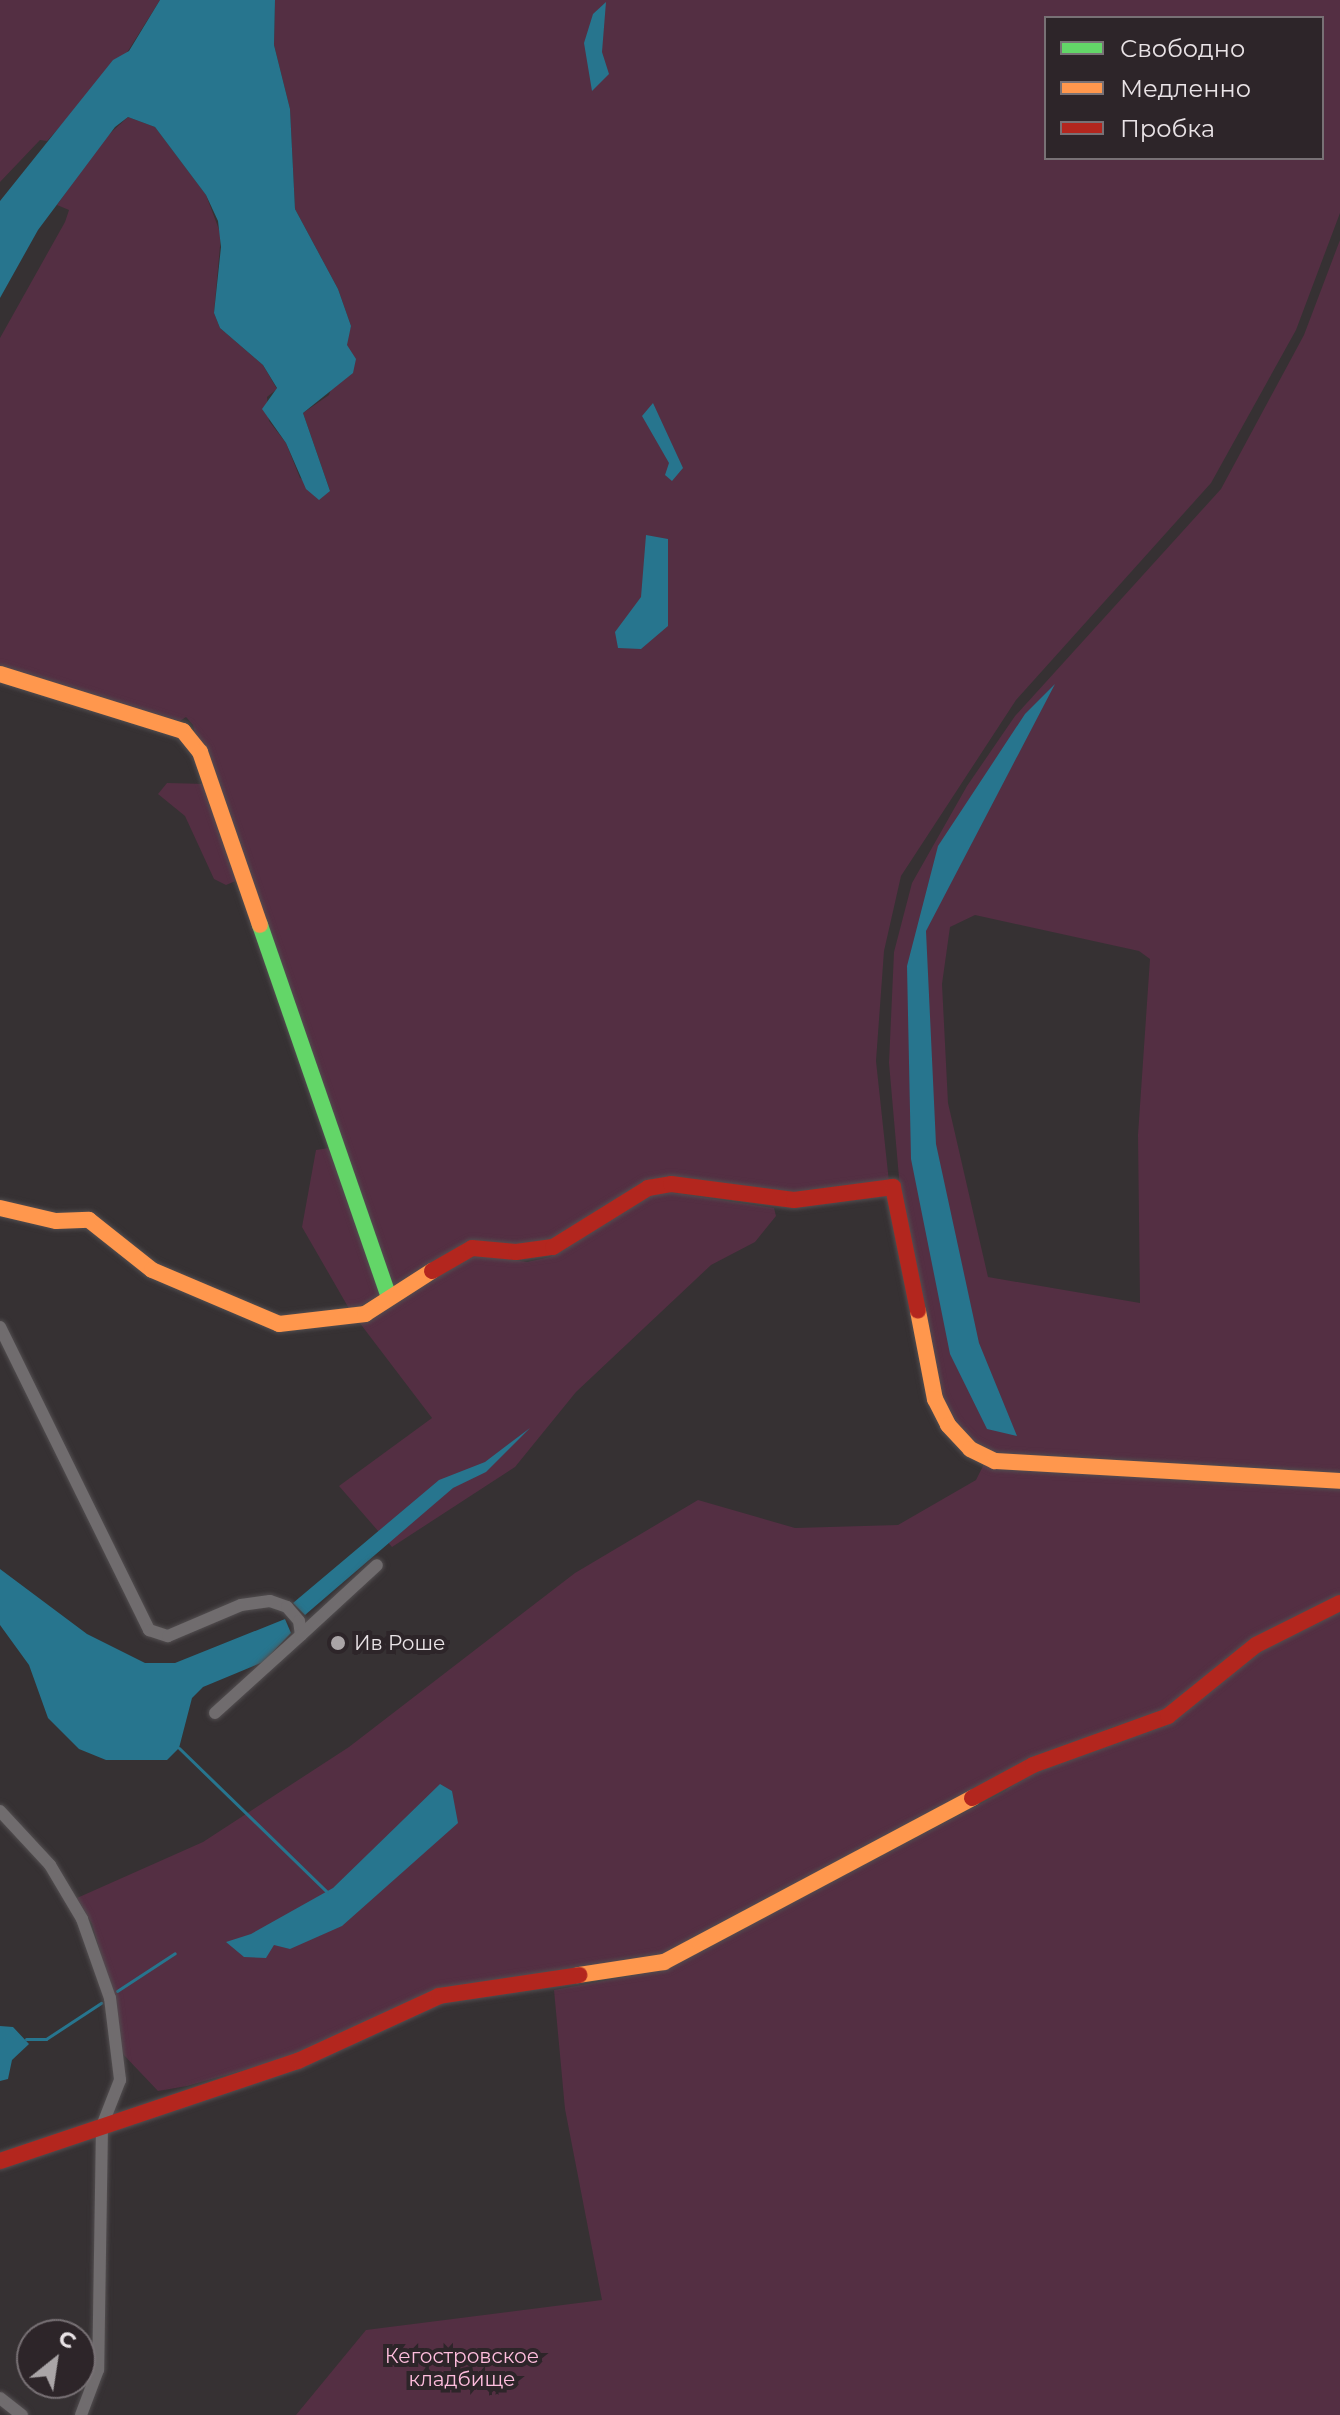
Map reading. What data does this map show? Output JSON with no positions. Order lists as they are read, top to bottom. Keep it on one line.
{"parks":["Кегостровское кладбище"],"places":["Ив Роше"],"legend":["Свободно","Медленно","Пробка"],"north":"top right"}
